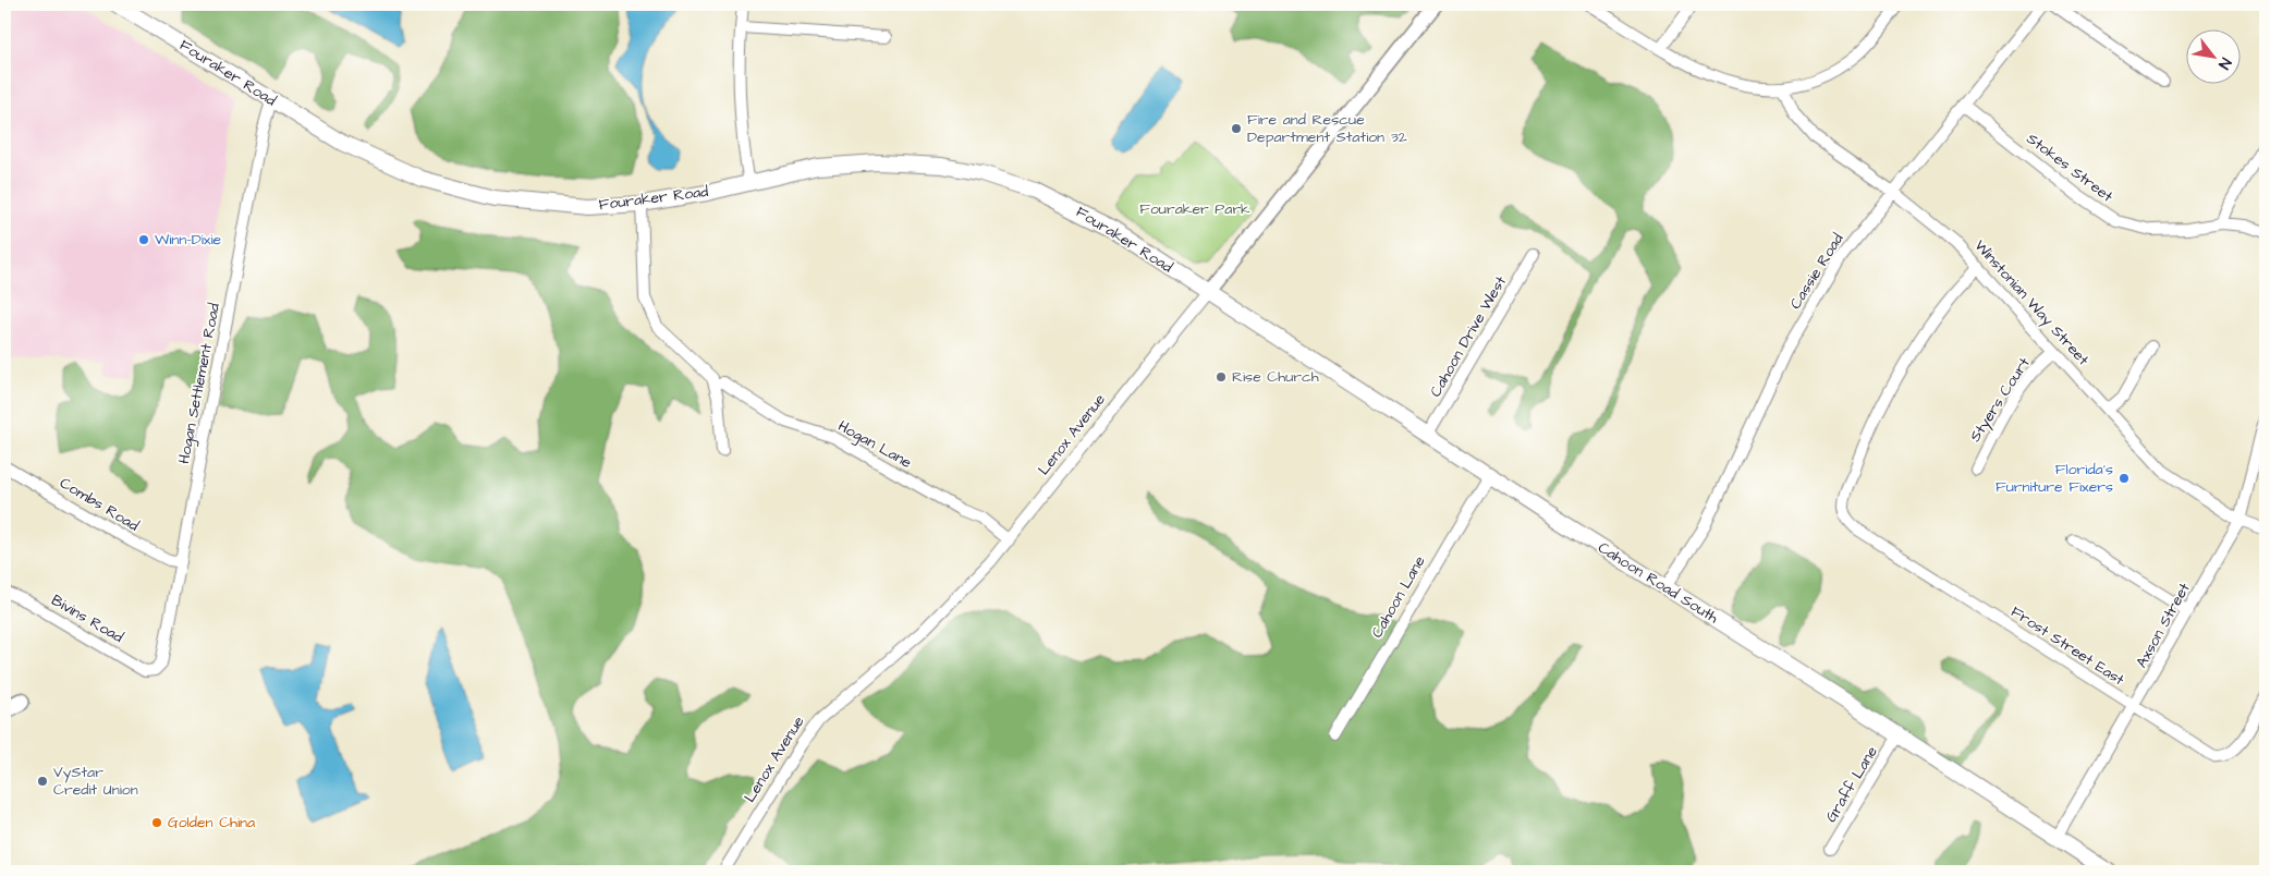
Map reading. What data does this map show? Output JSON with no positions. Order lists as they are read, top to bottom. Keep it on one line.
{"streets":{"main road":["Fouraker Road","Cahoon Road South"],"street":["Stokes Street","Cassie Road","Winstonian Way Street","Cahoon Drive West","Hogan Settlement Road","Styers Court","Lenox Avenue","Hogan Lane","Combs Road","Cahoon Lane","Bivins Road","Axson Street","Frost Street East","Graff Lane"]},"crossings":[["Fouraker Road","Hogan Settlement Road"],["Fouraker Road","Lenox Avenue"],["Fouraker Road","Cahoon Road South"],["Stokes Street","Cassie Road"],["Cassie Road","Winstonian Way Street"],["Cassie Road","Cahoon Road South"],["Winstonian Way Street","Styers Court"],["Winstonian Way Street","Axson Street"],["Winstonian Way Street","Frost Street East"],["Cahoon Drive West","Cahoon Road South"],["Hogan Settlement Road","Combs Road"],["Hogan Settlement Road","Bivins Road"],["Lenox Avenue","Hogan Lane"],["Lenox Avenue","Cahoon Road South"],["Cahoon Road South","Cahoon Lane"],["Cahoon Road South","Axson Street"],["Cahoon Road South","Graff Lane"],["Axson Street","Frost Street East"]],"parks":["Fouraker Park"],"places":["Fire and Rescue Department Station 32","Winn-Dixie","Rise Church","Florida's Furniture Fixers","VyStar Credit Union","Golden China"],"north":"bottom right"}
